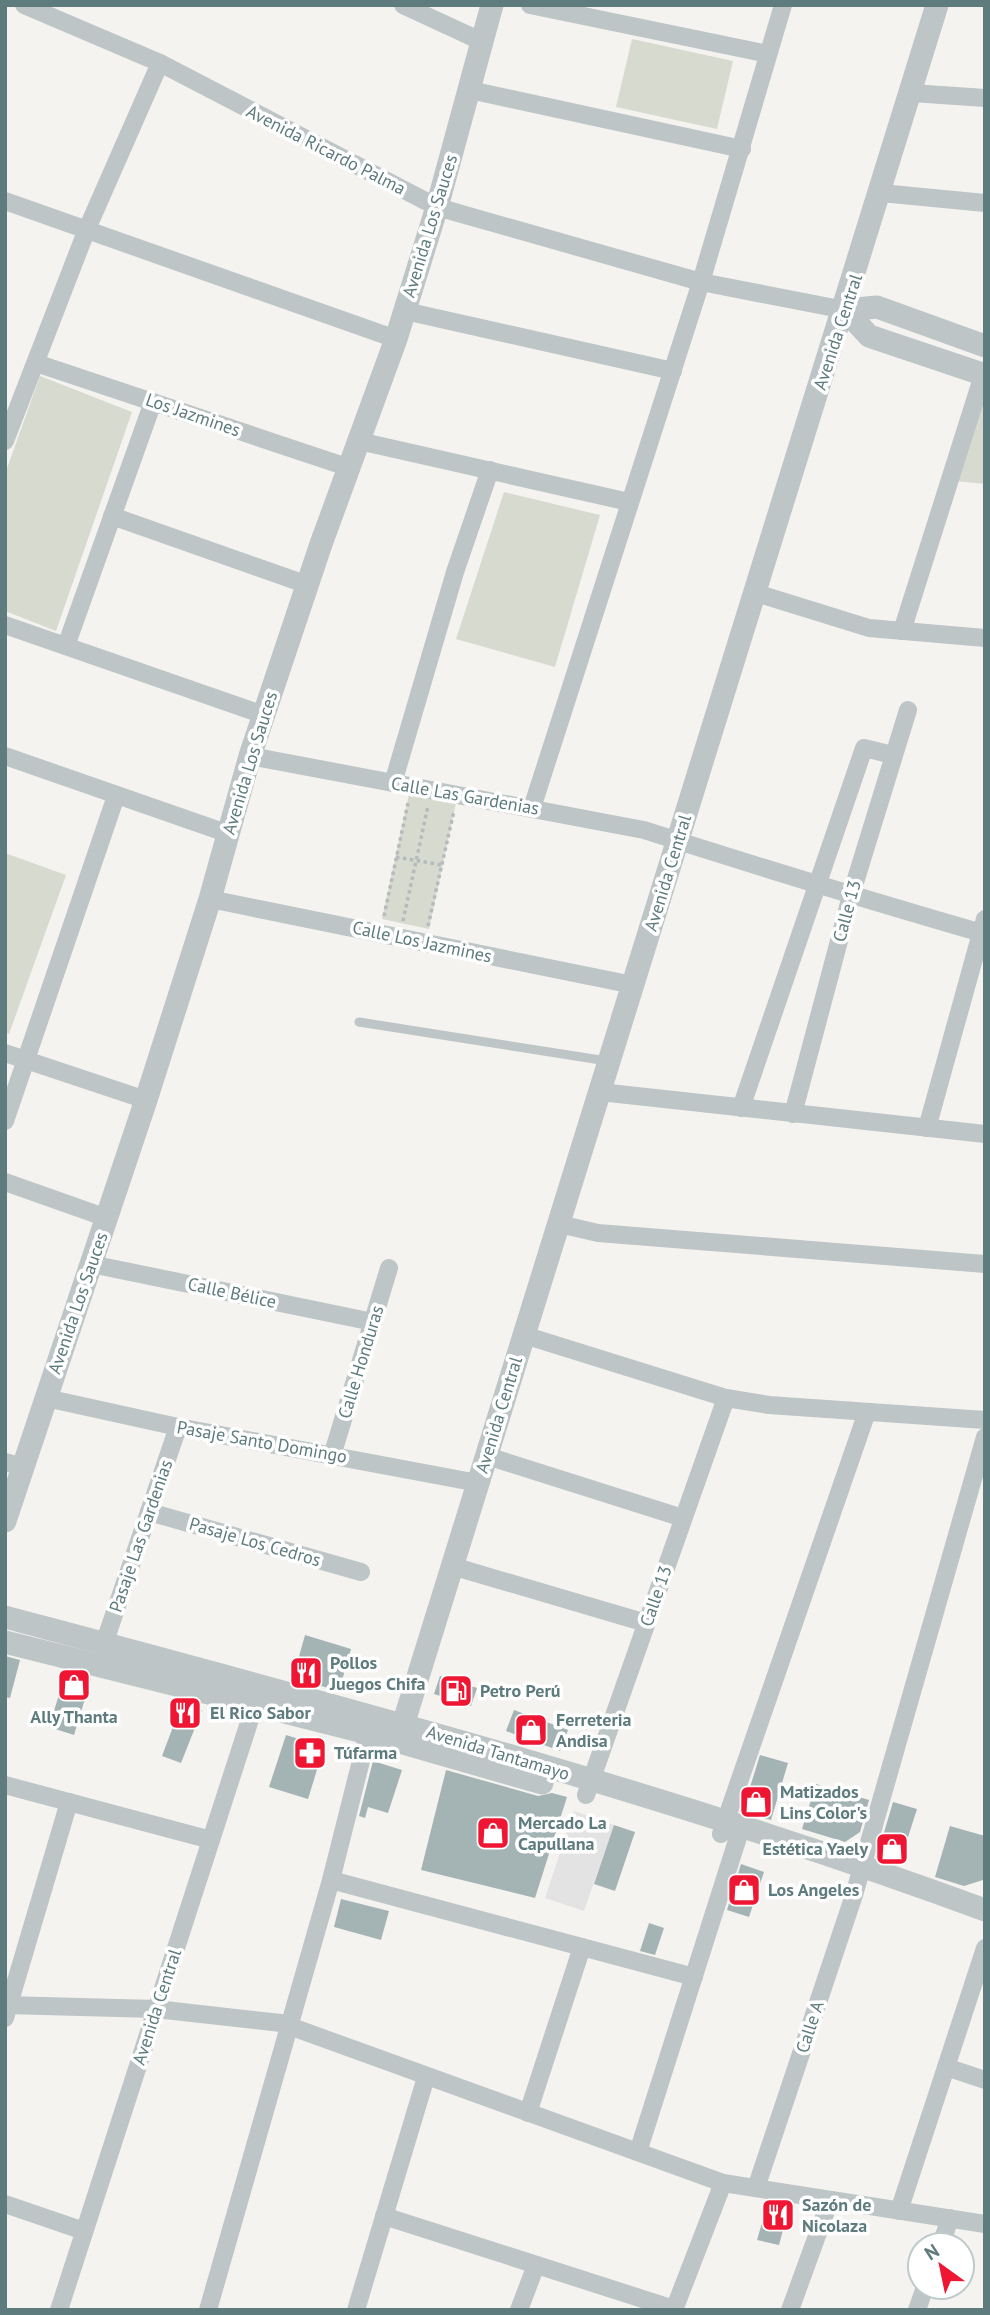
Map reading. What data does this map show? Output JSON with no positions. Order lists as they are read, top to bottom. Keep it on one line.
{"streets":{"street":["Avenida Ricardo Palma","Avenida Los Sauces","Avenida Central","Los Jazmines","Calle Las Gardenias","Calle 13","Calle Los Jazmines","Calle Bélice","Calle Honduras","Pasaje Santo Domingo","Pasaje Las Gardenias","Pasaje Los Cedros","Avenida Tantamayo","Calle A"]},"crossings":[["Avenida Ricardo Palma","Avenida Los Sauces"],["Avenida Ricardo Palma","Avenida Central"],["Avenida Los Sauces","Los Jazmines"],["Avenida Los Sauces","Calle Las Gardenias"],["Avenida Los Sauces","Calle Los Jazmines"],["Avenida Los Sauces","Calle Bélice"],["Avenida Los Sauces","Pasaje Santo Domingo"],["Avenida Central","Calle Las Gardenias"],["Avenida Central","Calle Los Jazmines"],["Avenida Central","Pasaje Santo Domingo"],["Avenida Central","Avenida Tantamayo"],["Calle Las Gardenias","Calle 13"],["Calle 13","Avenida Tantamayo"],["Calle Bélice","Calle Honduras"],["Calle Honduras","Pasaje Santo Domingo"],["Pasaje Santo Domingo","Pasaje Las Gardenias"],["Pasaje Las Gardenias","Pasaje Los Cedros"],["Pasaje Las Gardenias","Avenida Tantamayo"],["Avenida Tantamayo","Calle A"]],"places":{"restaurant":["Pollos Juegos Chifa","El Rico Sabor","Sazón de Nicolaza"],"shop":["Ally Thanta","Ferreteria Andisa","Matizados Lins Color's","Mercado La Capullana","Estética Yaely","Los Angeles"],"fuel station":["Petro Perú"],"pharmacy":["Túfarma"]},"north":"top left"}
